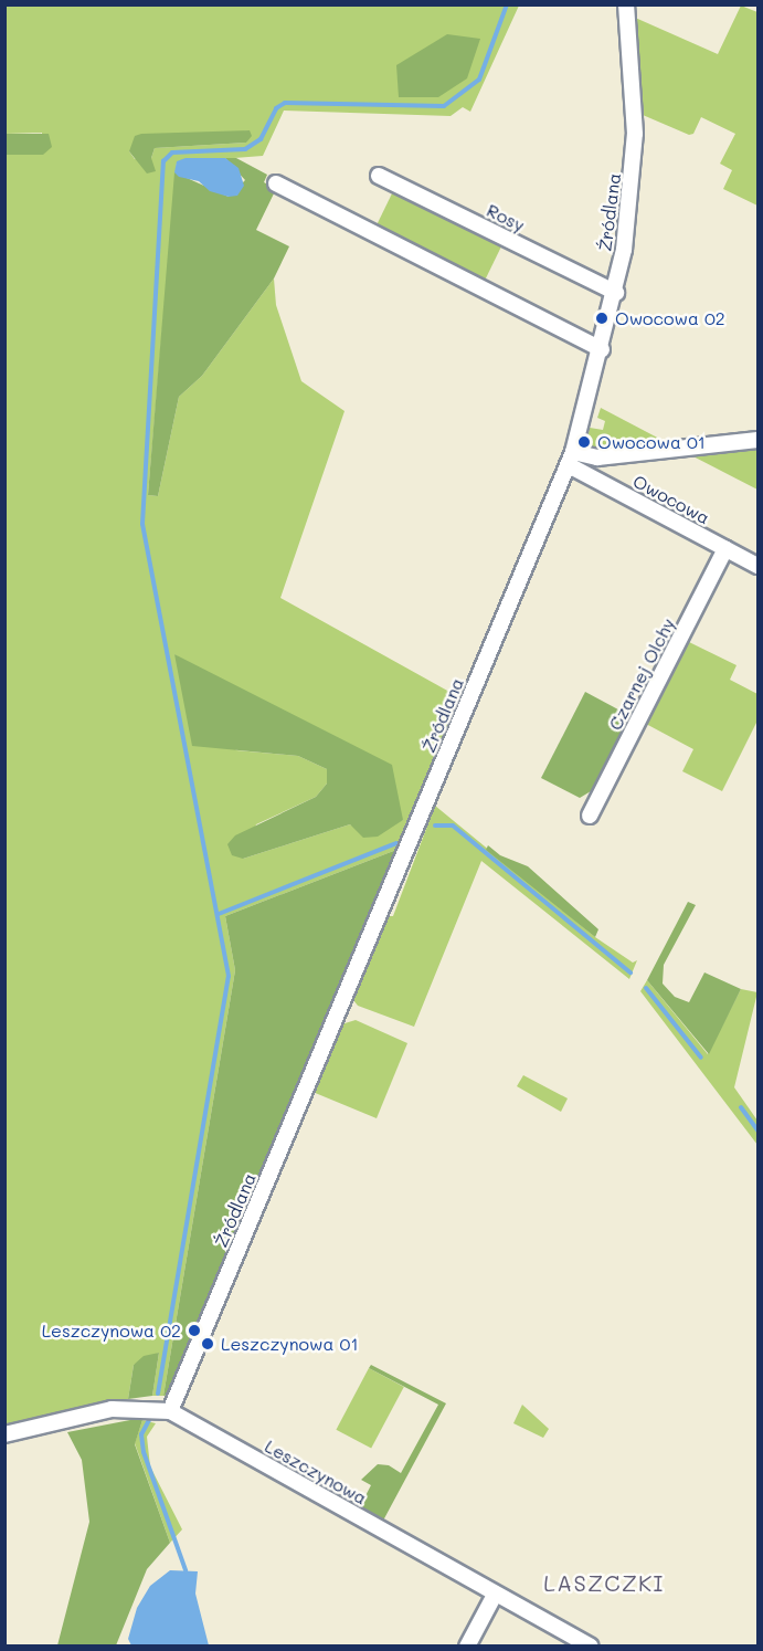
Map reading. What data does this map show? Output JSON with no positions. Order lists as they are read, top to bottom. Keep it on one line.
{"streets":{"street":["Źródlana","Rosy","Owocowa","Czarnej Olchy","Leszczynowa"]},"crossings":[["Źródlana","Rosy"],["Źródlana","Owocowa"],["Źródlana","Leszczynowa"],["Owocowa","Czarnej Olchy"]],"districts":["LASZCZKI"],"places":["Owocowa 02","Owocowa 01","Leszczynowa 02","Leszczynowa 01"]}
